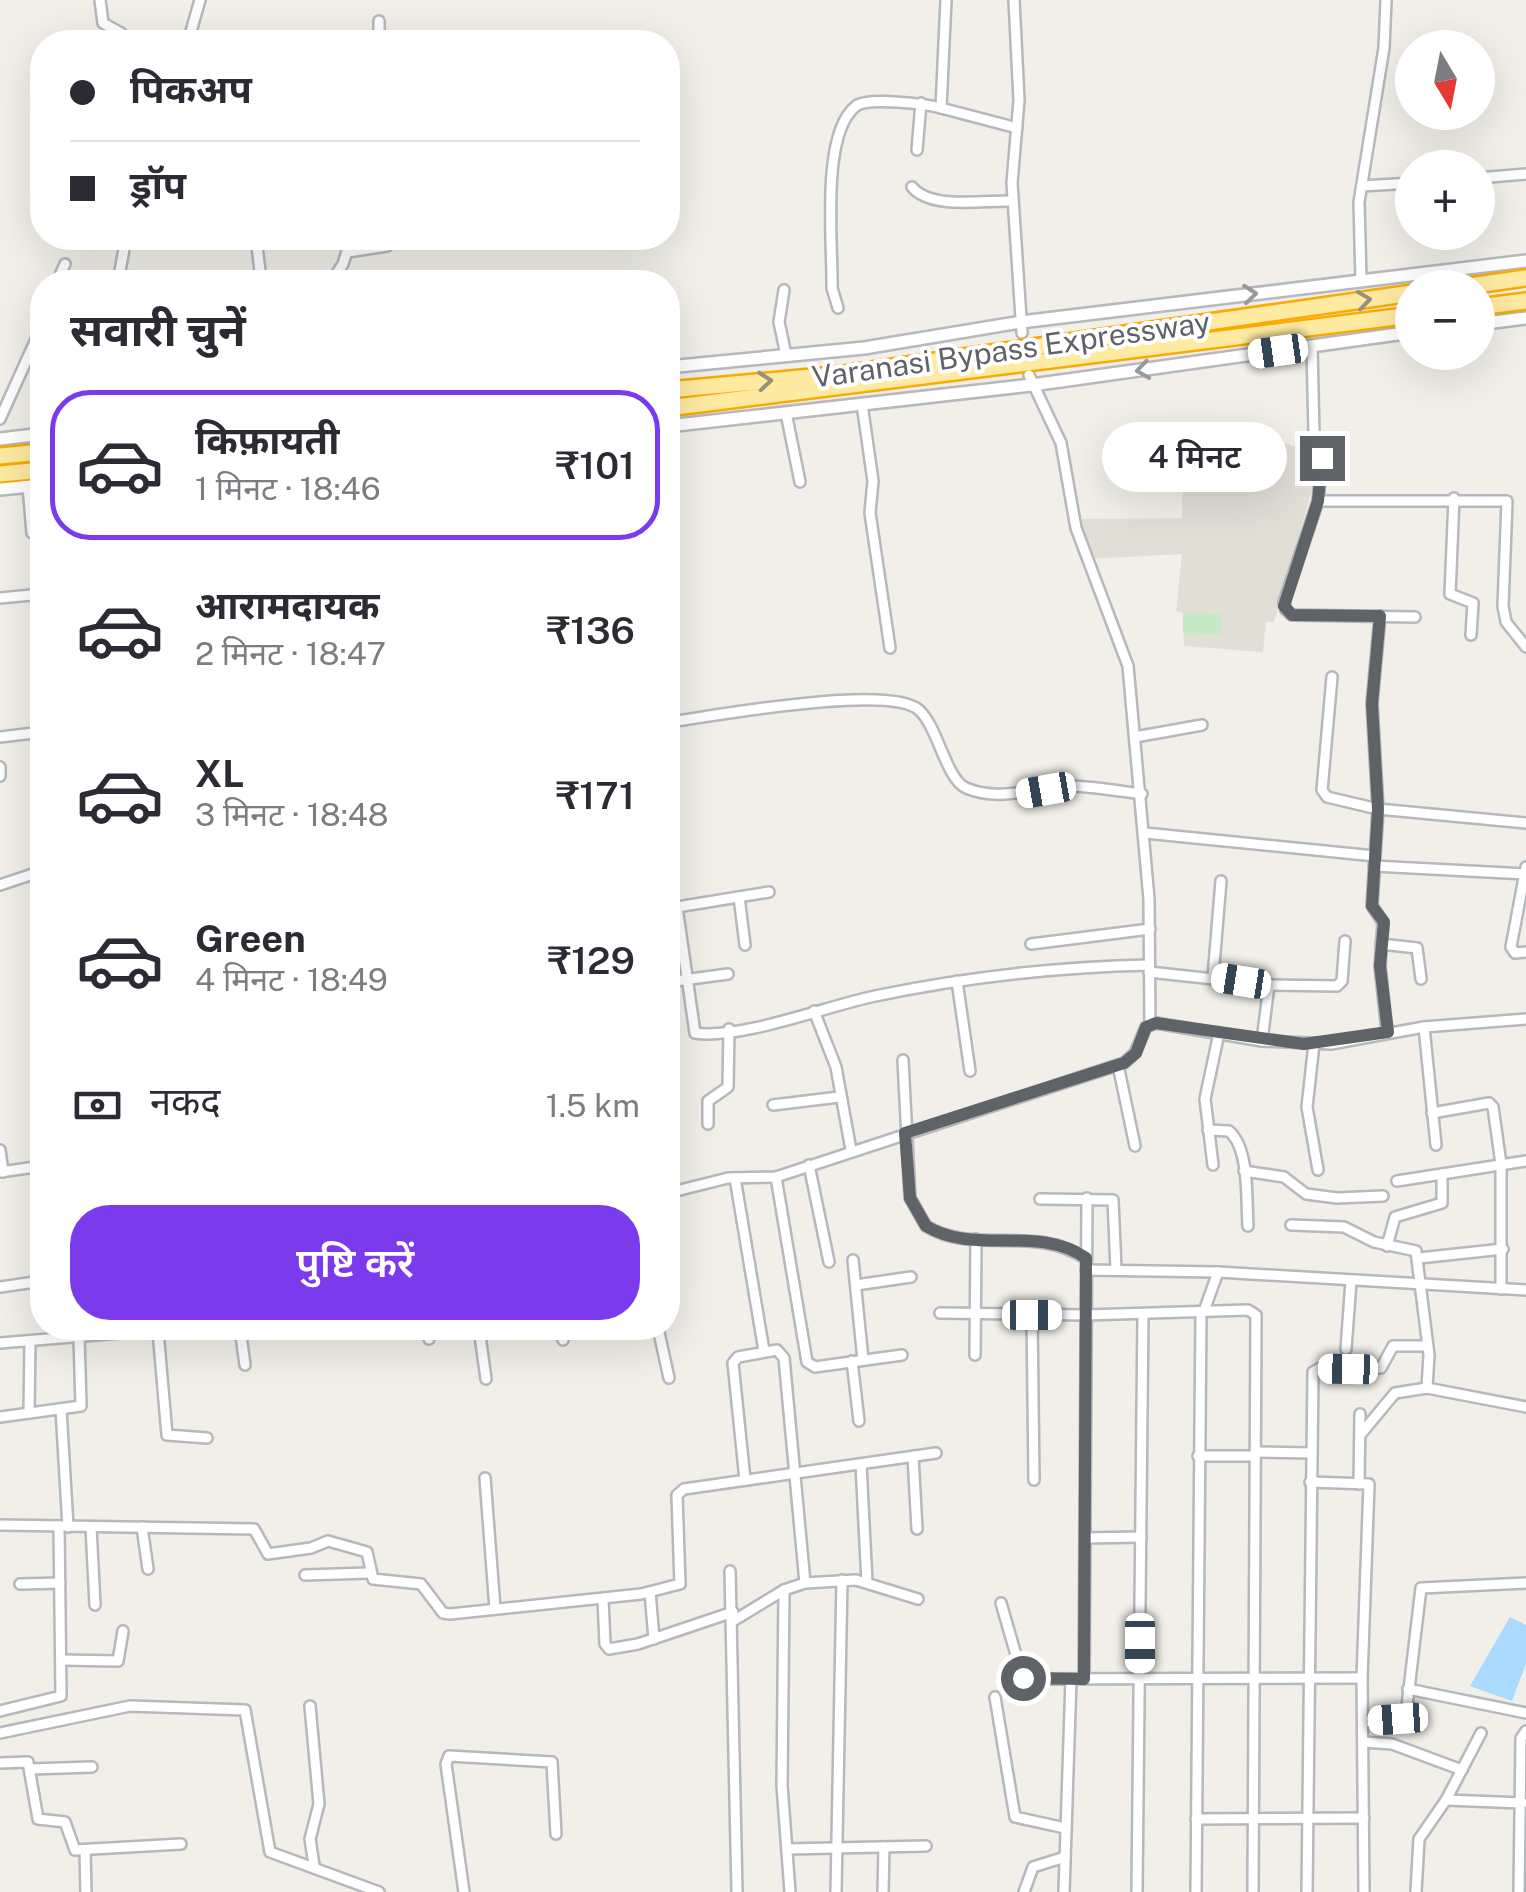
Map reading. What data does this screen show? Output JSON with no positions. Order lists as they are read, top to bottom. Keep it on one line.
{"streets":{"highway":["Varanasi Bypass Expressway"]},"north":"bottom","page":{"map_buttons":["+","−"],"banner":["पिकअप","ड्रॉप"],"heading":"सवारी चुनें","list":[{"name":"किफ़ायती","note":"1 मिनट · 18:46","value":"₹101"},{"name":"आरामदायक","note":"2 मिनट · 18:47","value":"₹136"},{"name":"XL","note":"3 मिनट · 18:48","value":"₹171"},{"name":"Green","note":"4 मिनट · 18:49","value":"₹129"}],"bubble":"4 मिनट","pay":["नकद","1.5 km"],"buttons":"पुष्टि करें"}}
